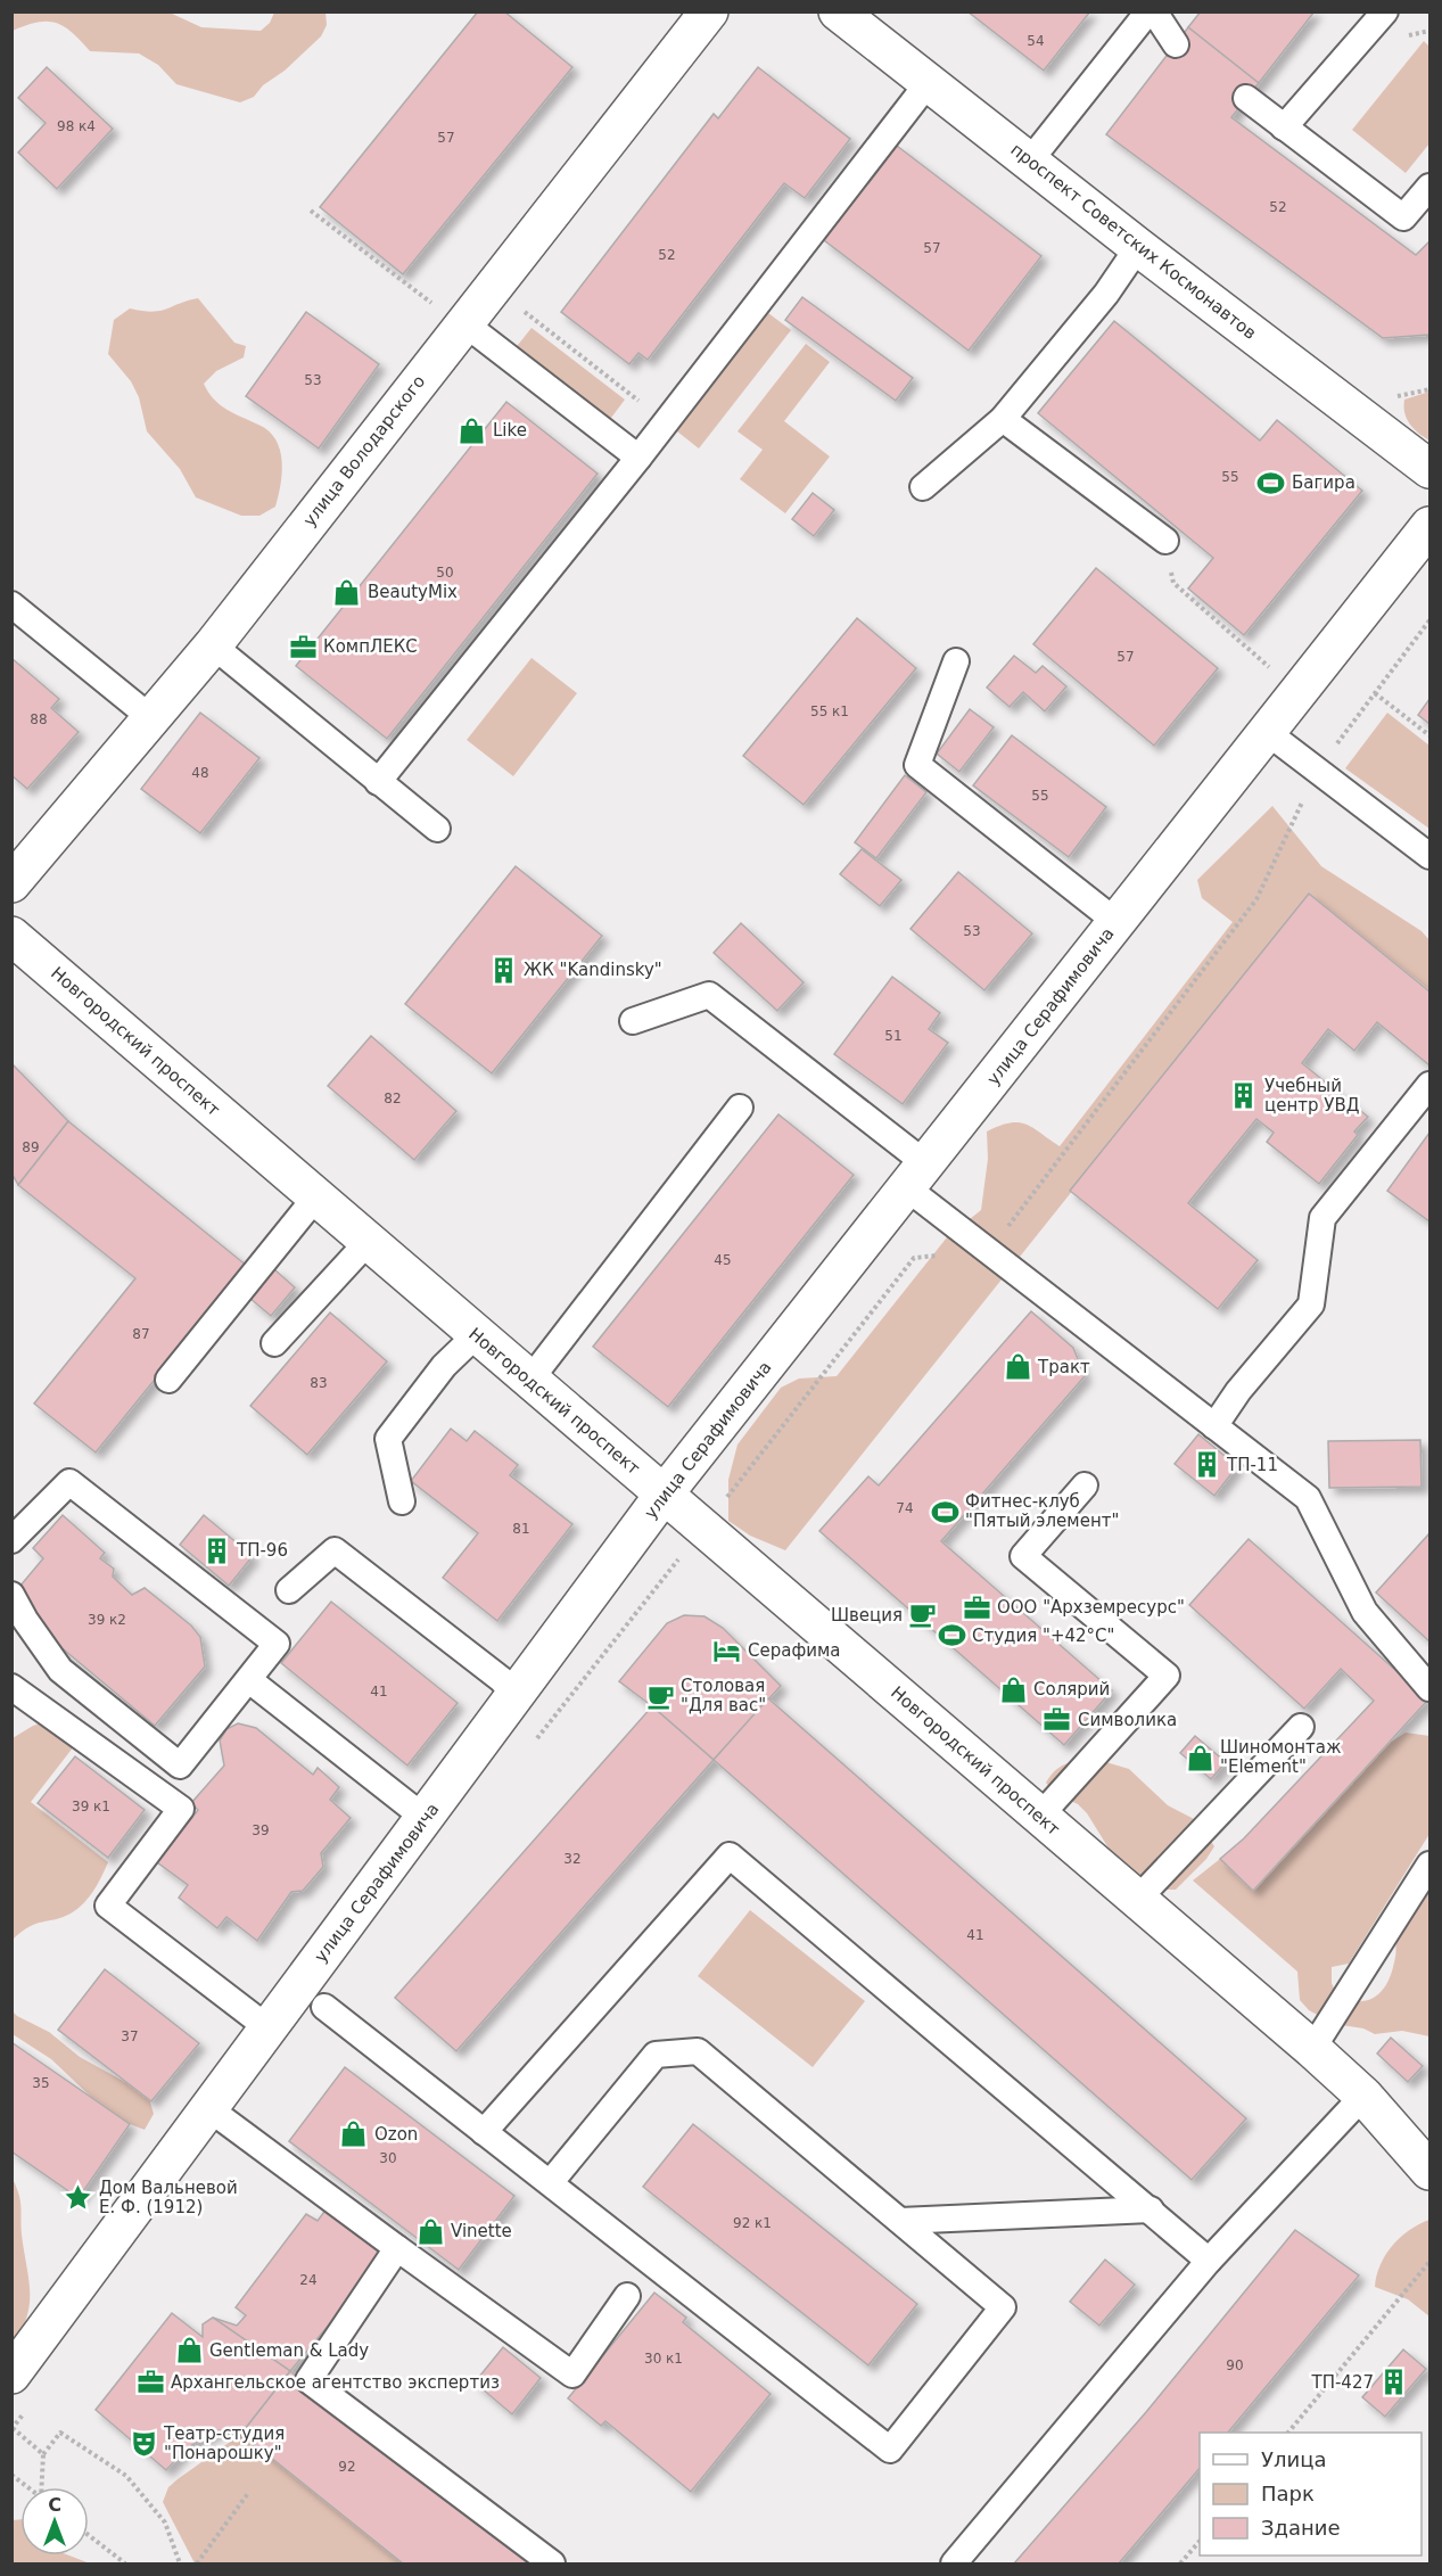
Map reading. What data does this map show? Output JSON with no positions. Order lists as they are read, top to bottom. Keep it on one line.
{"streets":{"street":["проспект Советских Космонавтов","улица Володарского","улица Серафимовича","Новгородский проспект"]},"crossings":[["улица Серафимовича","Новгородский проспект"]],"places":{"shop":["Like","BeautyMix","Тракт","Солярий","Шиномонтаж \"Element\"","Ozon","Vinette","Gentleman & Lady"],"sports":["Багира","Фитнес-клуб \"Пятый элемент\"","Студия \"+42°C\""],"office":["КомпЛЕКС","ООО \"Архземресурс\"","Символика","Архангельское агентство экспертиз"],"building":["ЖК \"Kandinsky\"","Учебный центр УВД","ТП-11","ТП-96","ТП-427"],"cafe":["Швеция","Столовая \"Для вас\""],"hotel":["Серафима"],"place":["Дом Вальневой Е. Ф. (1912)"],"theatre":["Театр-студия \"Понарошку\""]},"house_numbers":["54","98 к4","57","52","57","52","53","55","50","57","55 к1","88","48","55","53","51","82","89","45","87","83","74","81","39 к2","41","39 к1","39","32","41","37","35","30","92 к1","24","30 к1","90","92"],"legend":["Улица","Парк","Здание"],"north":"top"}
